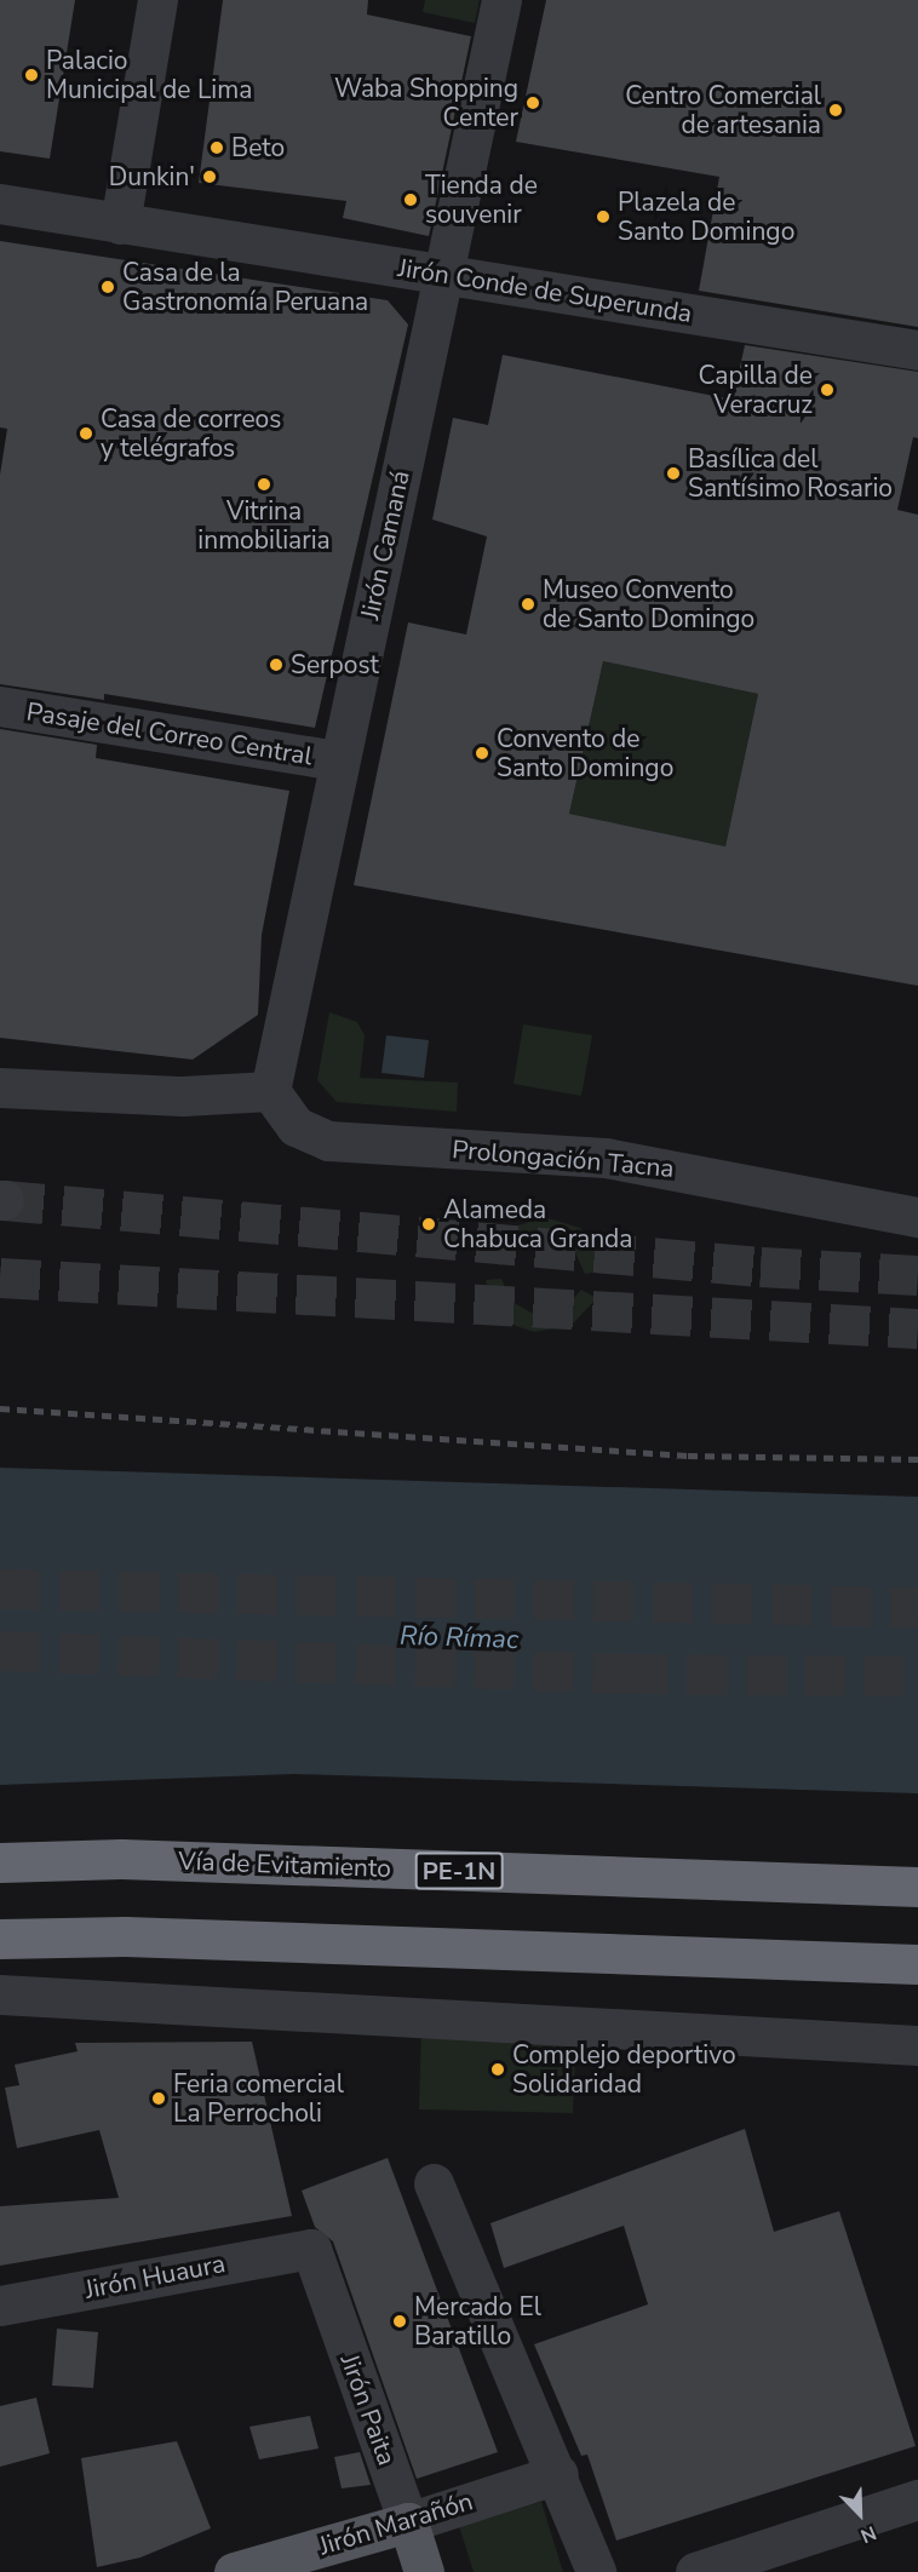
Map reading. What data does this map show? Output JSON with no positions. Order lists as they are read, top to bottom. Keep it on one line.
{"streets":{"highway":["Vía de Evitamiento","PE-1N"],"main road":["Jirón Paita","Jirón Marañón"],"street":["Jirón Conde de Superunda","Jirón Camaná","Pasaje del Correo Central","Prolongación Tacna","Jirón Huaura"]},"crossings":[["Jirón Conde de Superunda","Jirón Camaná"],["Jirón Camaná","Pasaje del Correo Central"],["Jirón Camaná","Prolongación Tacna"],["Jirón Huaura","Jirón Paita"],["Jirón Paita","Jirón Marañón"]],"water":["Río Rímac"],"places":["Palacio Municipal de Lima","Waba Shopping Center","Centro Comercial de artesania","Beto","Dunkin'","Tienda de souvenir","Plazela de Santo Domingo","Casa de la Gastronomía Peruana","Capilla de Veracruz","Casa de correos y telégrafos","Basílica del Santísimo Rosario","Vitrina inmobiliaria","Museo Convento de Santo Domingo","Serpost","Convento de Santo Domingo","Alameda Chabuca Granda","Complejo deportivo Solidaridad","Feria comercial La Perrocholi","Mercado El Baratillo"],"north":"bottom right"}
